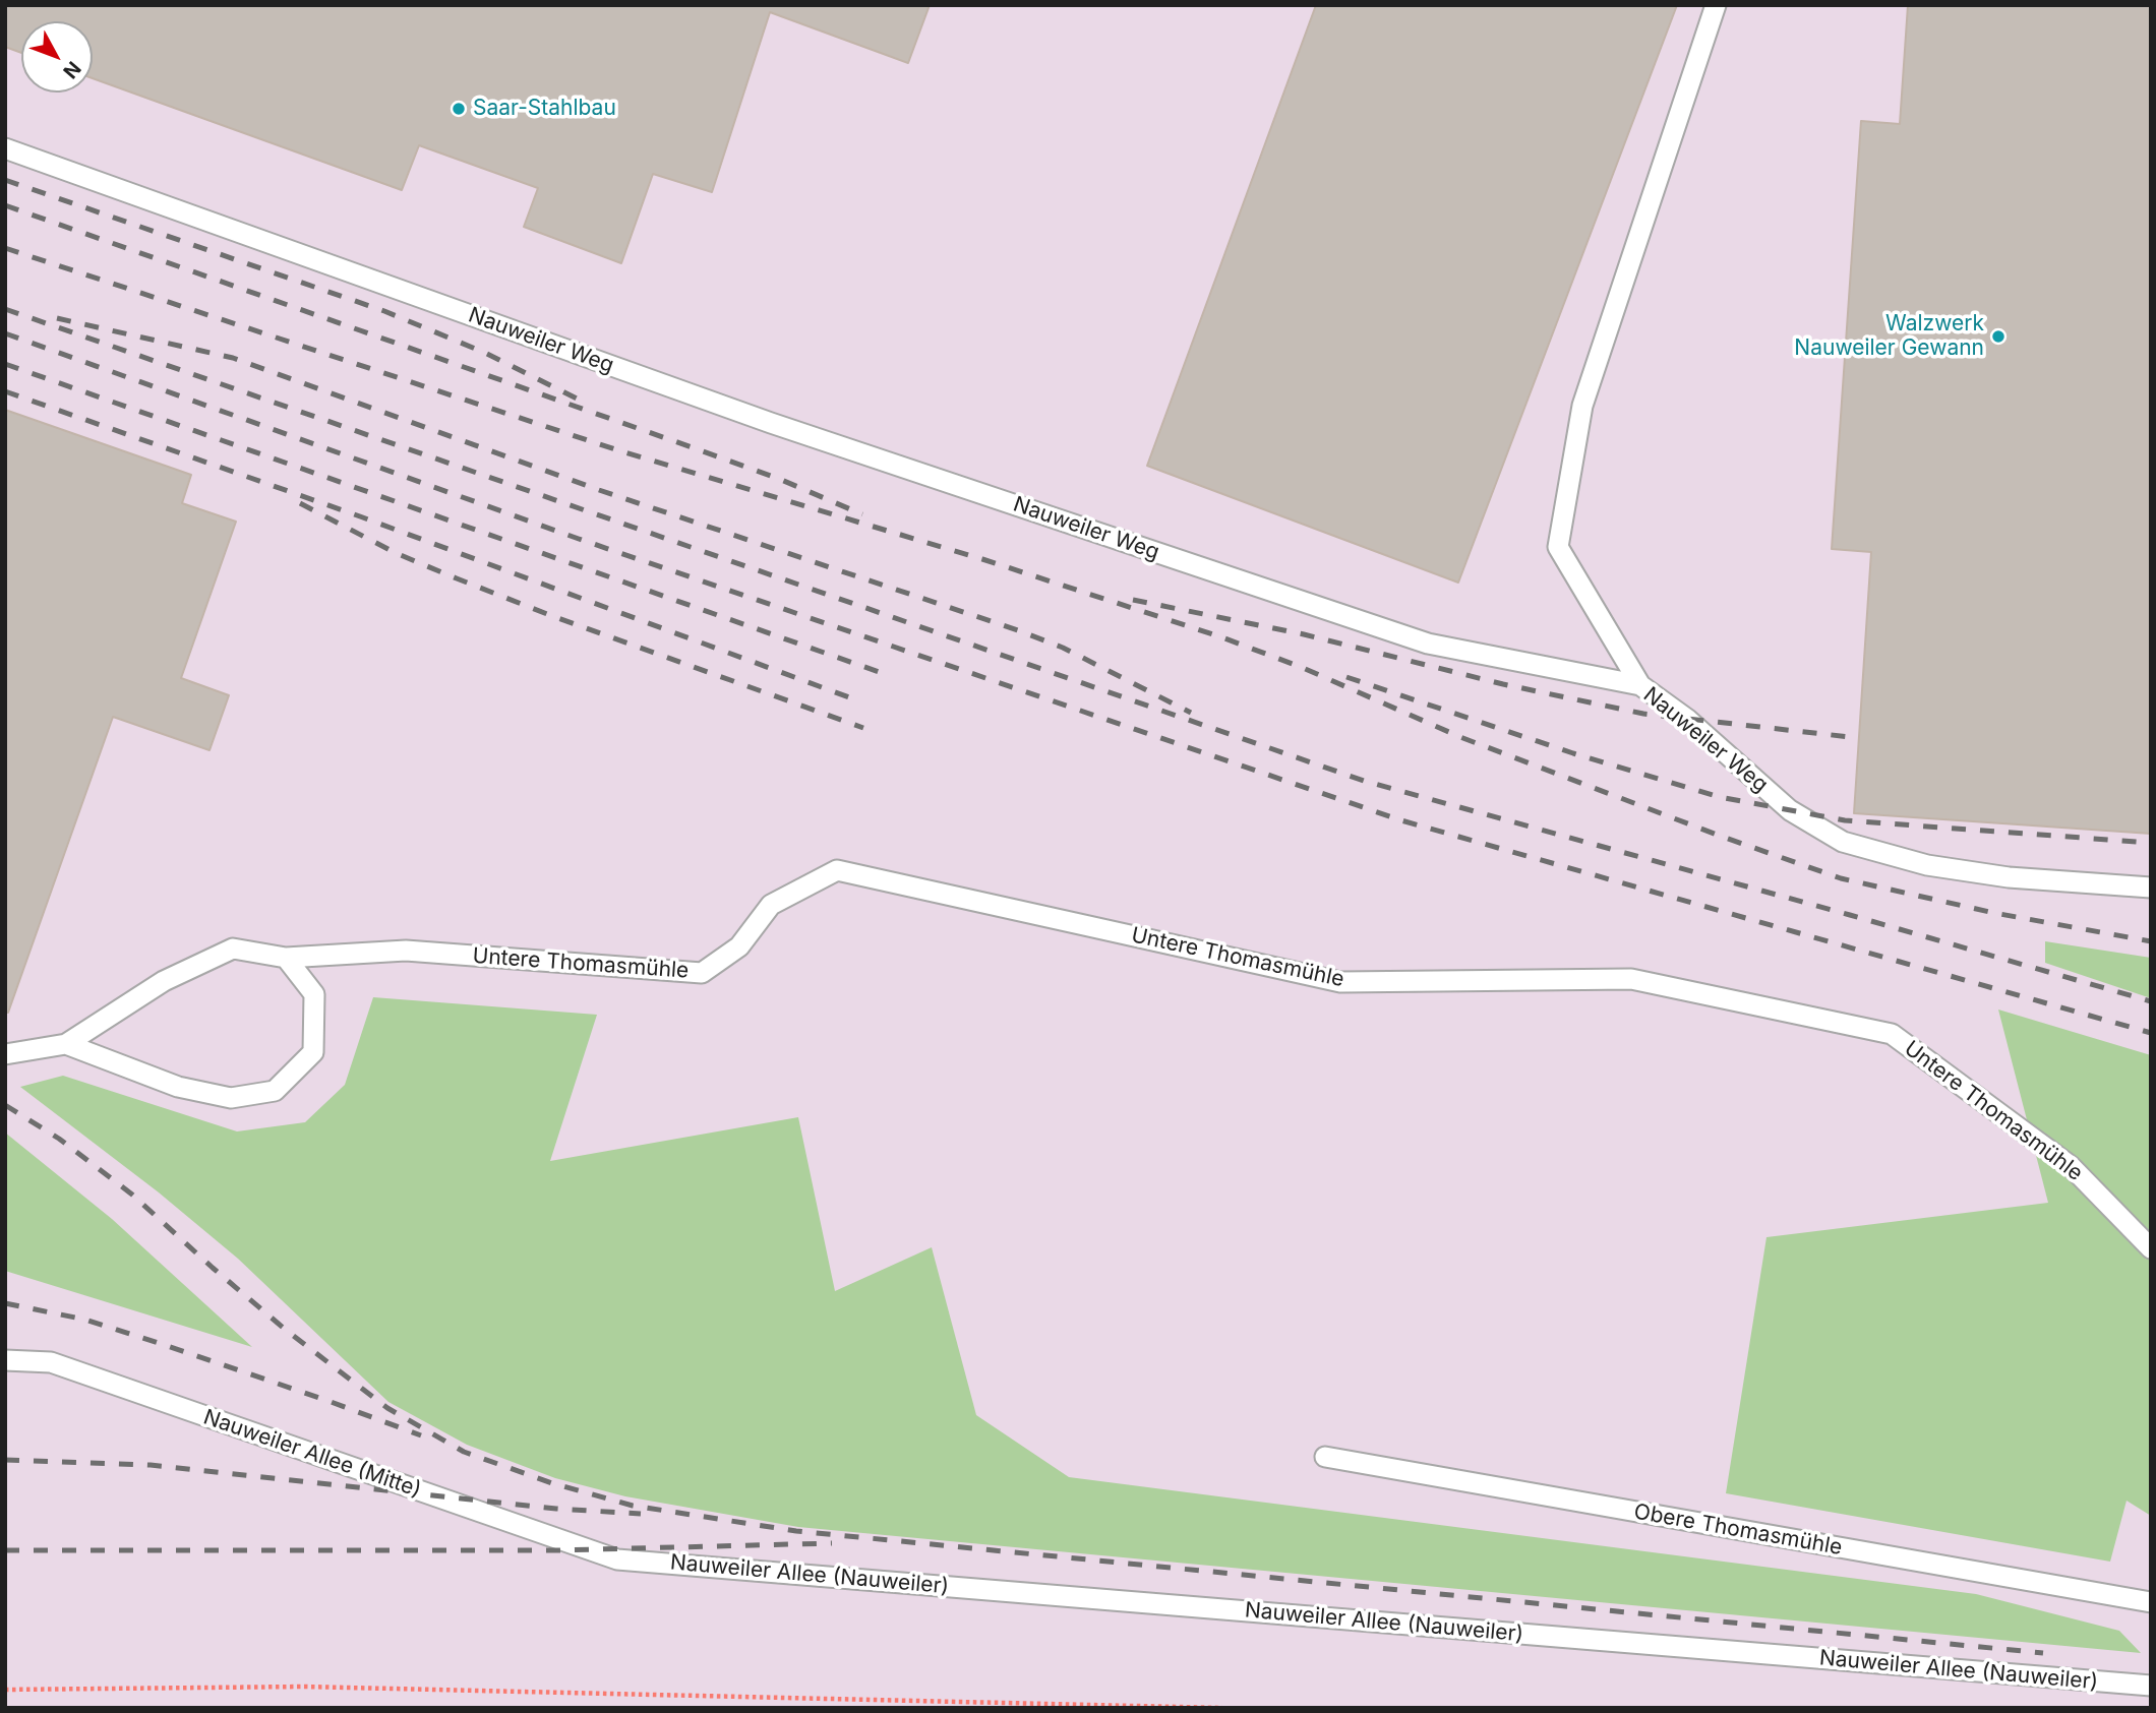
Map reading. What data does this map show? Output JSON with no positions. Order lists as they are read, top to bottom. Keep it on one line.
{"streets":{"lane":["Nauweiler Weg","Untere Thomasmühle","Nauweiler Allee (Mitte)","Obere Thomasmühle","Nauweiler Allee (Nauweiler)"]},"crossings":[["Nauweiler Allee (Mitte)","Nauweiler Allee (Nauweiler)"]],"places":["Saar-Stahlbau","Walzwerk Nauweiler Gewann"],"north":"bottom right"}
